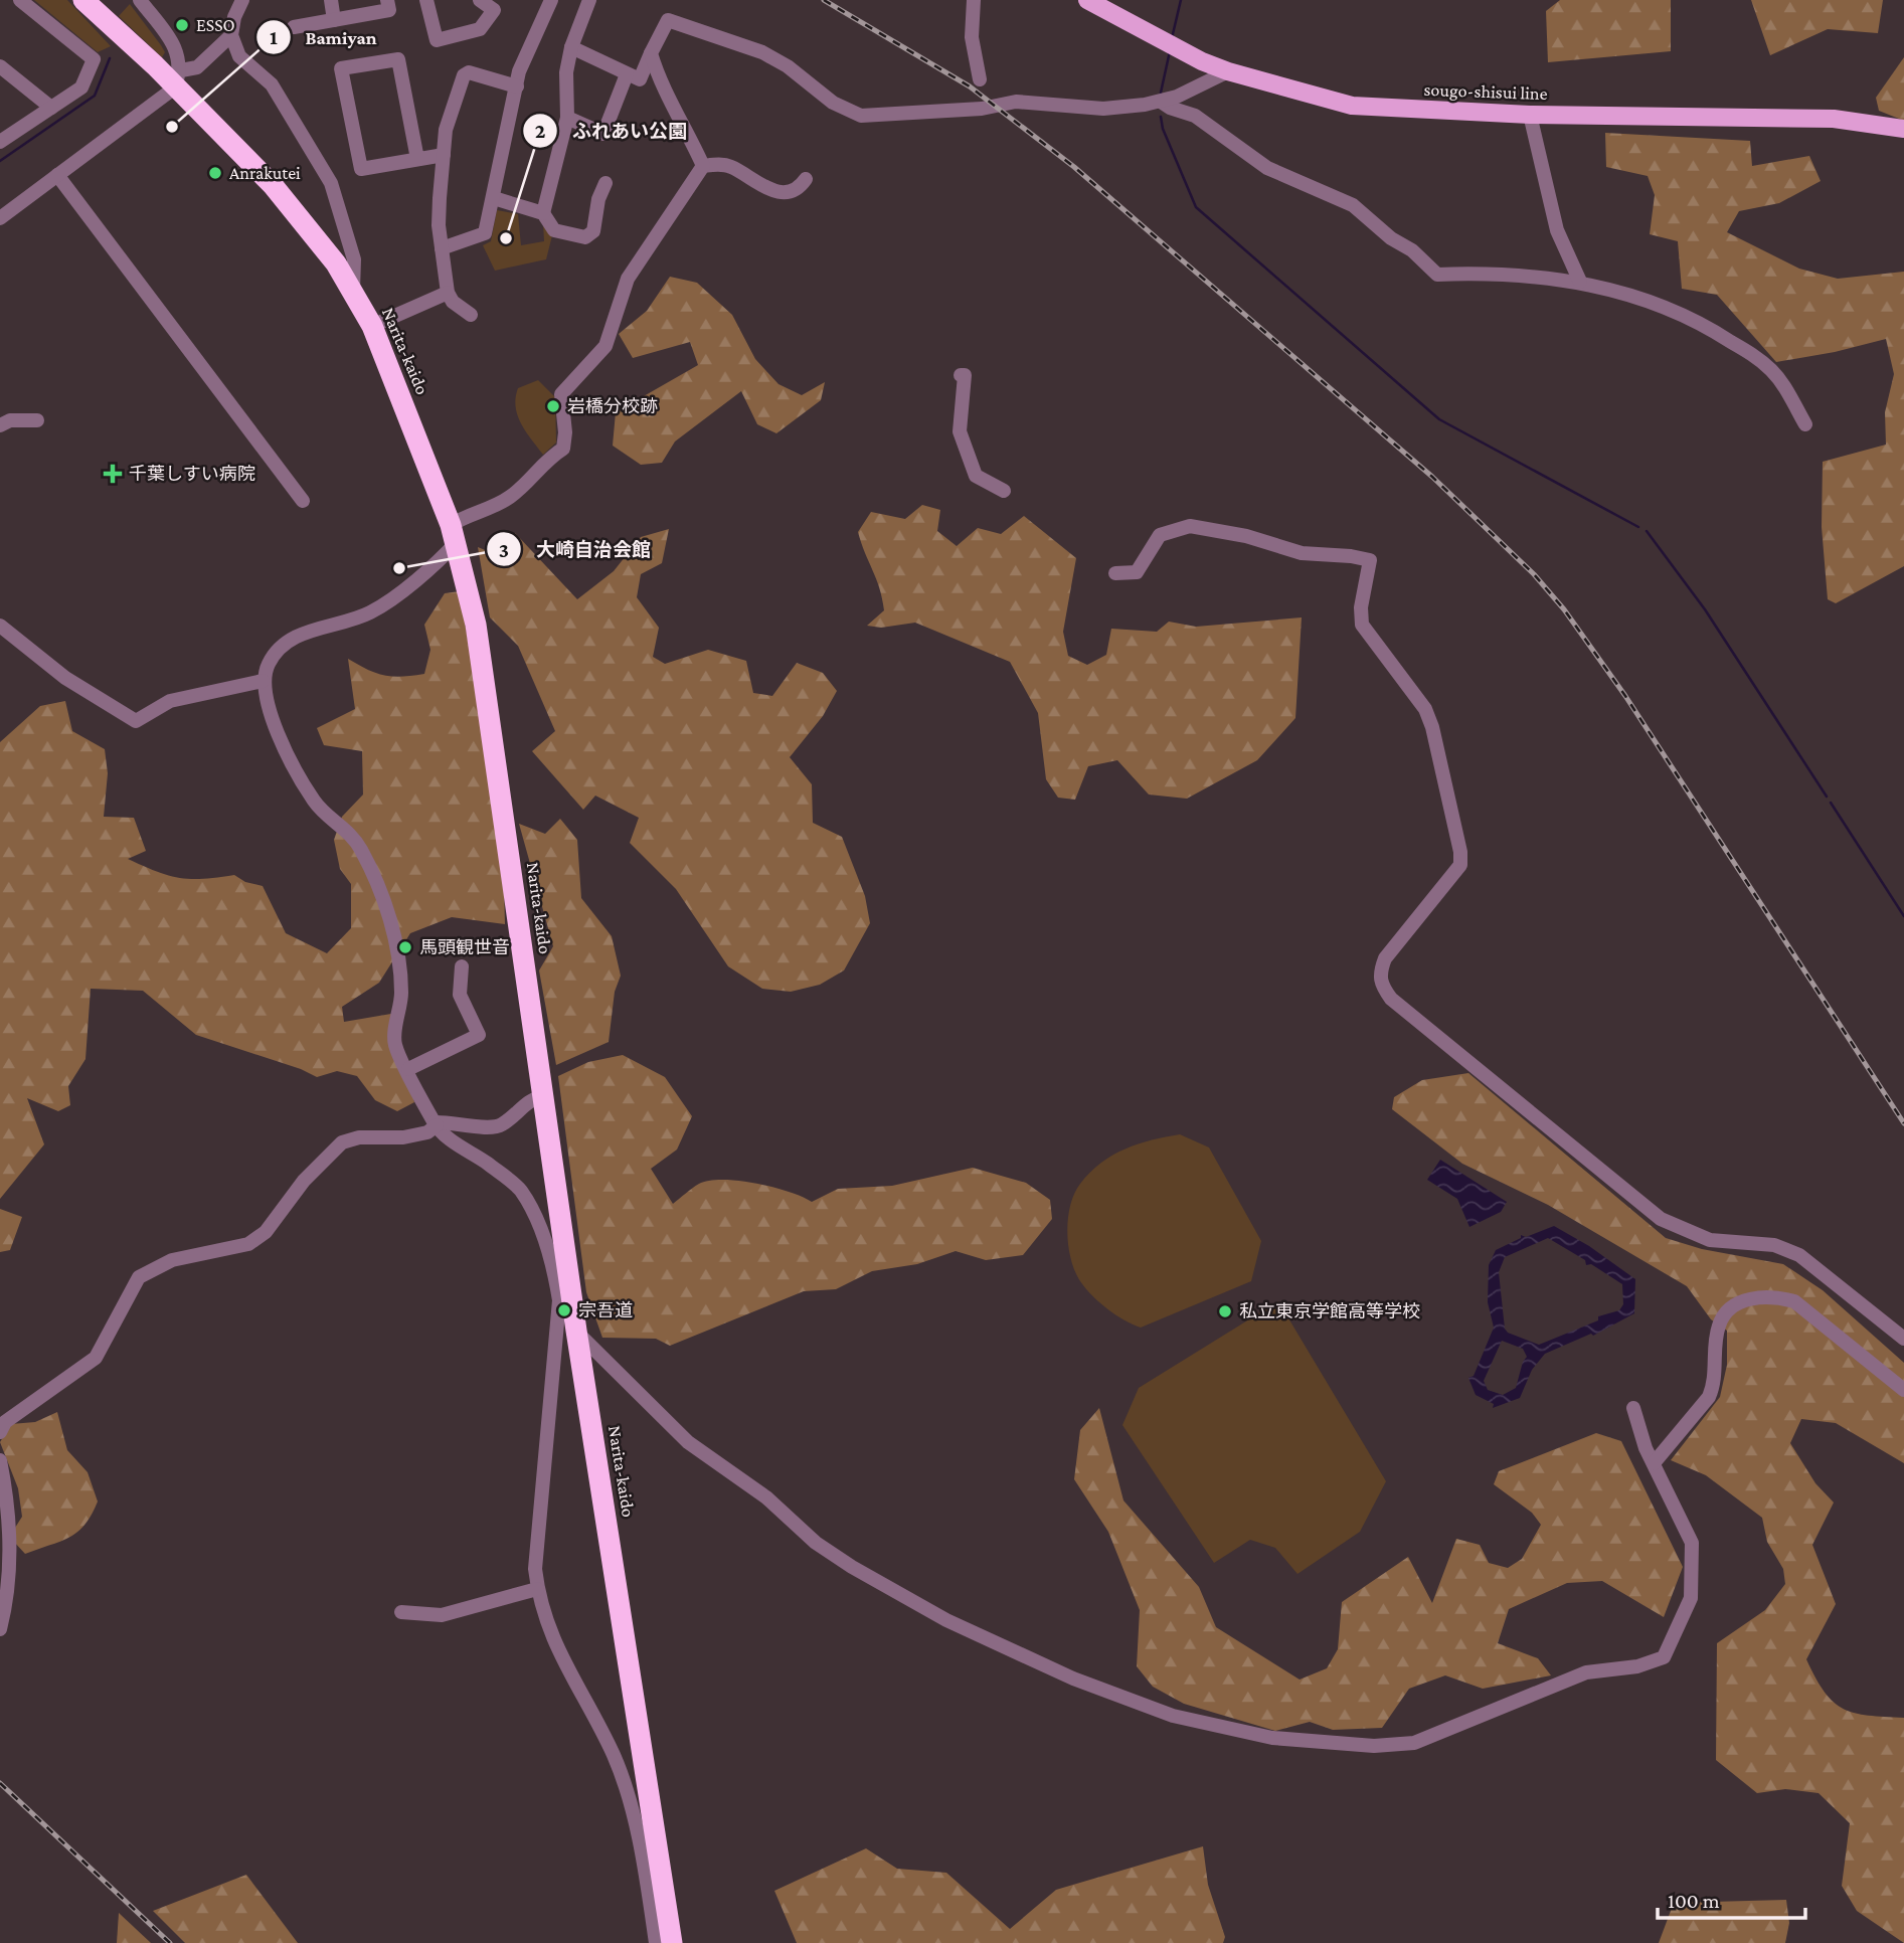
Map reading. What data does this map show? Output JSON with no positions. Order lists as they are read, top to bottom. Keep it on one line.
{"streets":{"highway":["Narita-kaido"],"main road":["sougo-shisui line"]},"places":{"other":["ESSO","Bamiyan","Anrakutei","ふれあい公園","岩橋分校跡","大崎自治会館","馬頭観世音","宗吾道","私立東京学館高等学校"],"health":["千葉しすい病院"]},"scale_bar":"100 m"}
